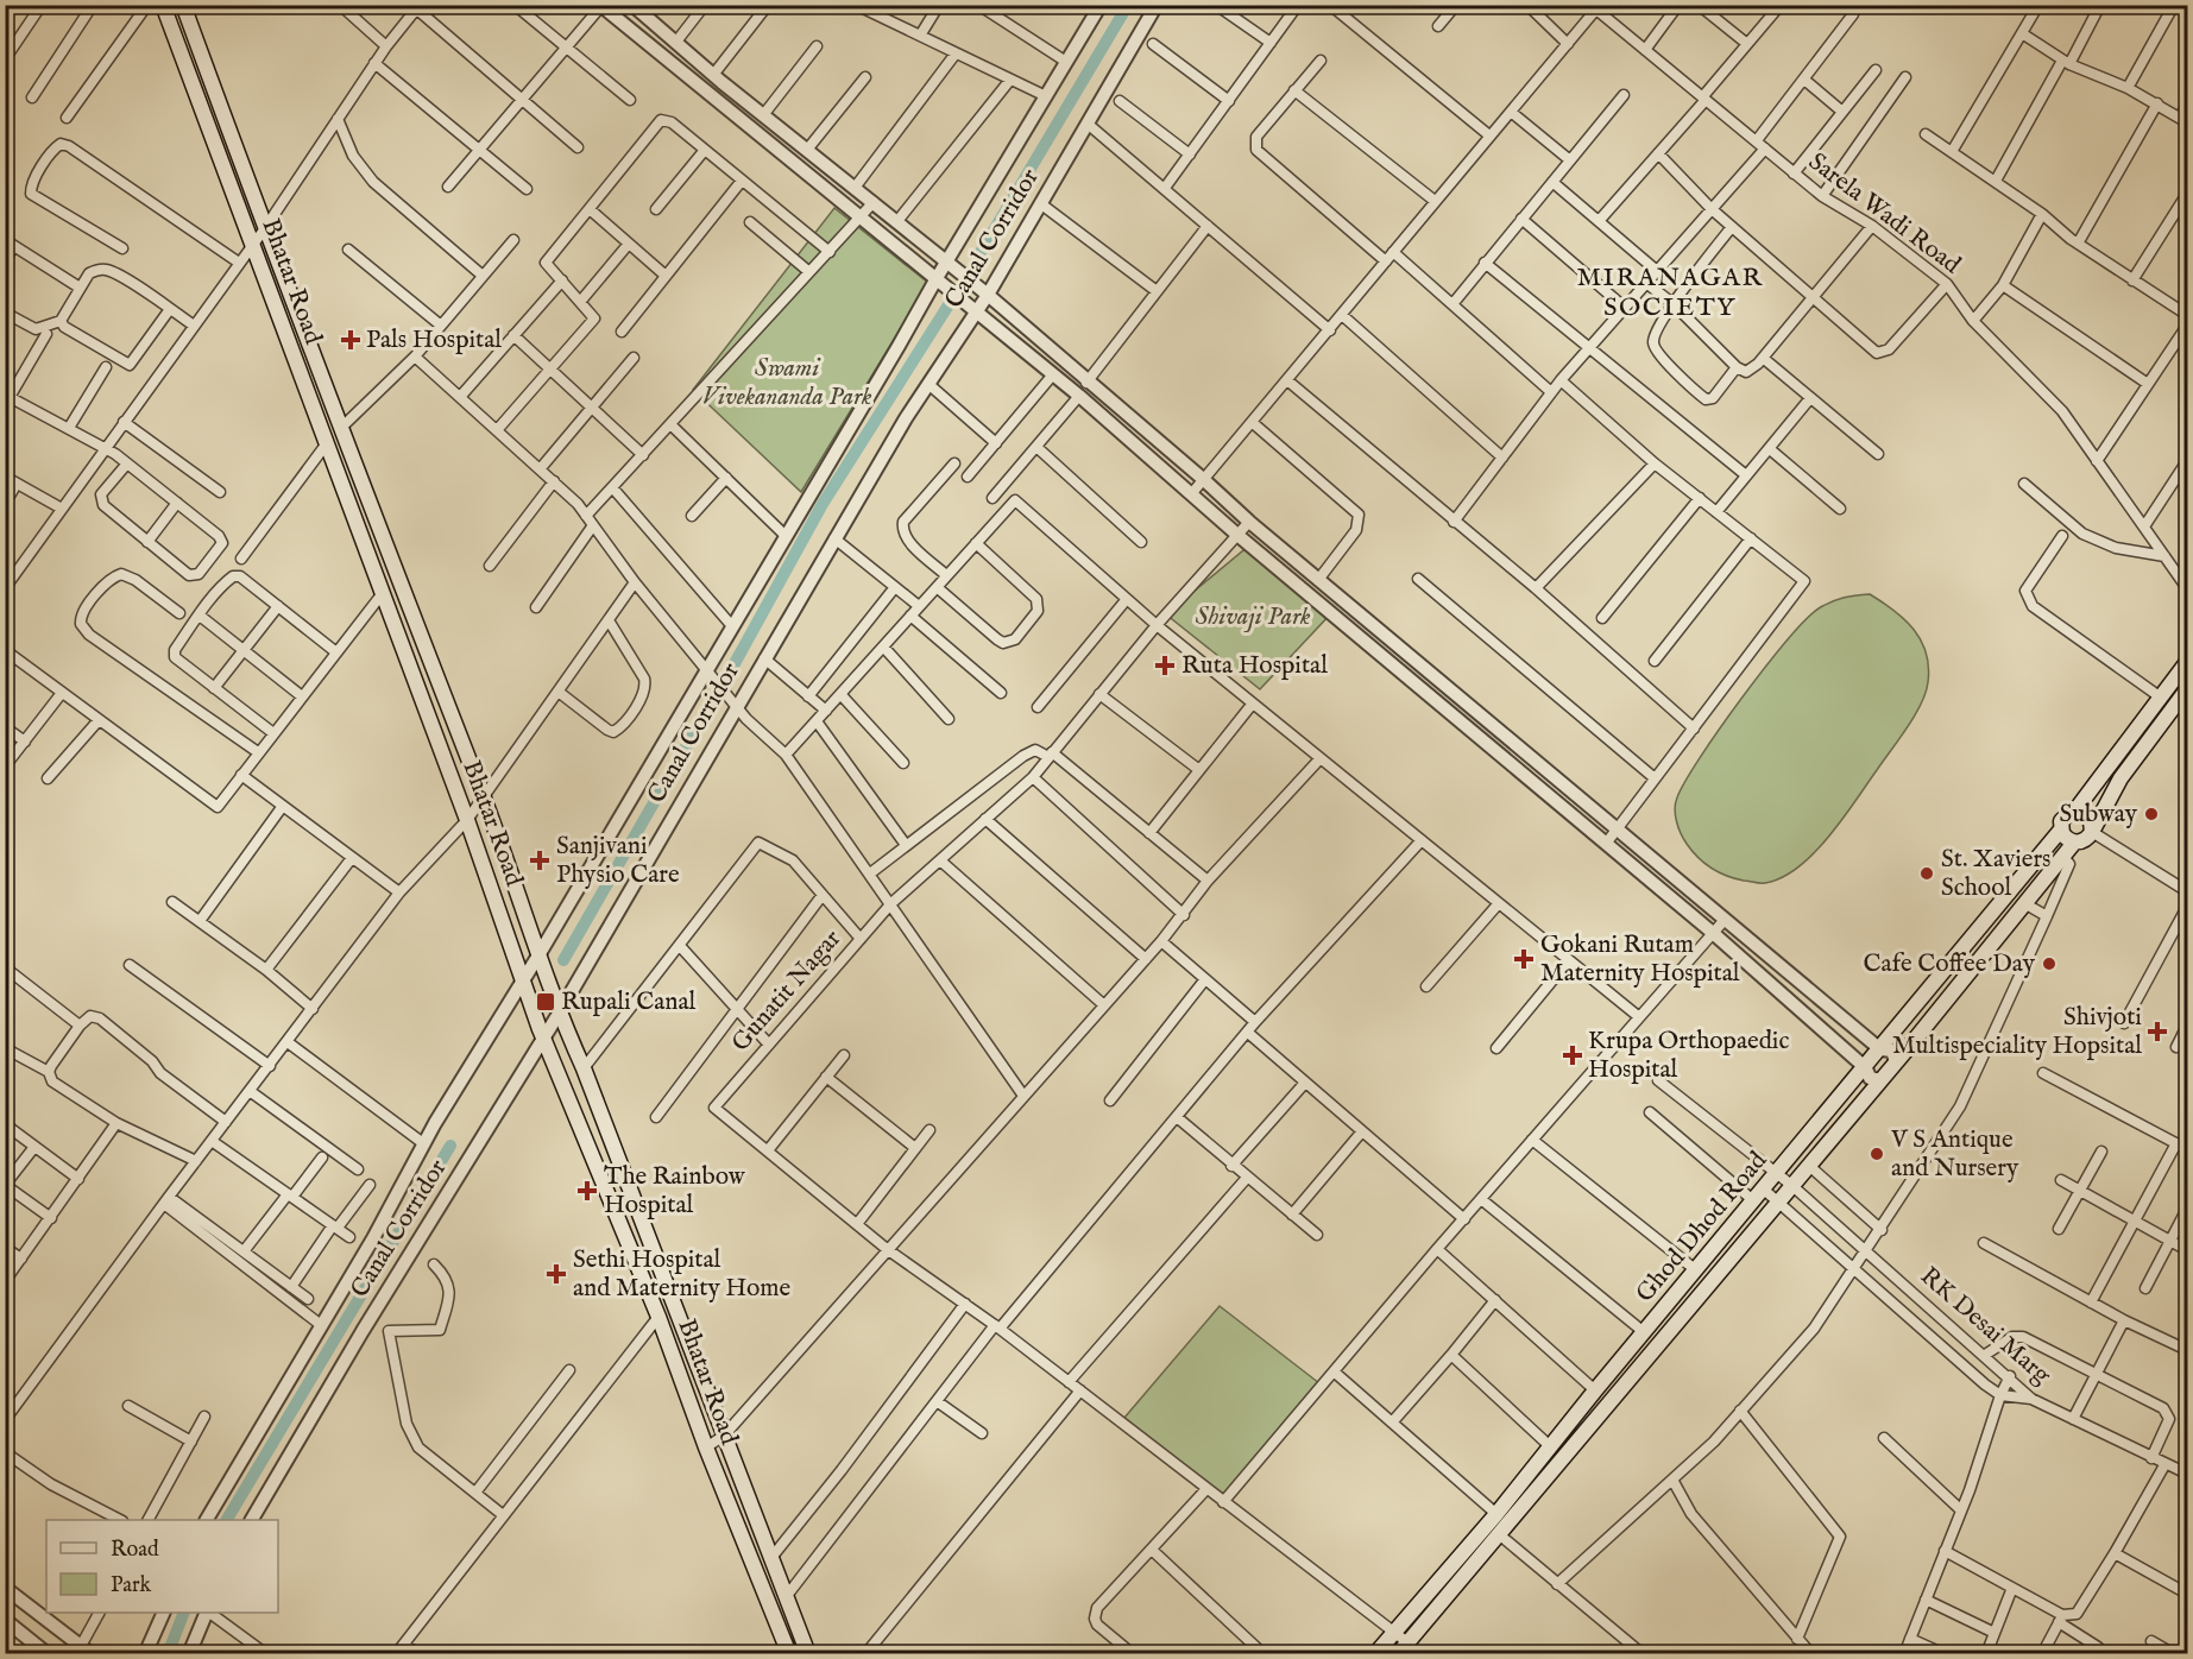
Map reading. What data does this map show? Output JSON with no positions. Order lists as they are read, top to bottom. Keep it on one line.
{"streets":{"main road":["Bhatar Road","Ghod Dhod Road"],"street":["Sarela Wadi Road","Canal Corridor","Gunatit Nagar","RK Desai Marg"]},"crossings":[["Canal Corridor","Bhatar Road"],["Ghod Dhod Road","RK Desai Marg"]],"districts":["MIRANAGAR SOCIETY"],"parks":["Swami Vivekananda Park","Shivaji Park"],"places":{"health":["Pals Hospital","Ruta Hospital","Sanjivani Physio Care","Gokani Rutam Maternity Hospital","Shivjoti Multispeciality Hopsital","Krupa Orthopaedic Hospital","The Rainbow Hospital","Sethi Hospital and Maternity Home"],"other":["Subway","St. Xaviers School","Cafe Coffee Day","V S Antique and Nursery"],"transit":["Rupali Canal"]},"legend":["Road","Park"]}
